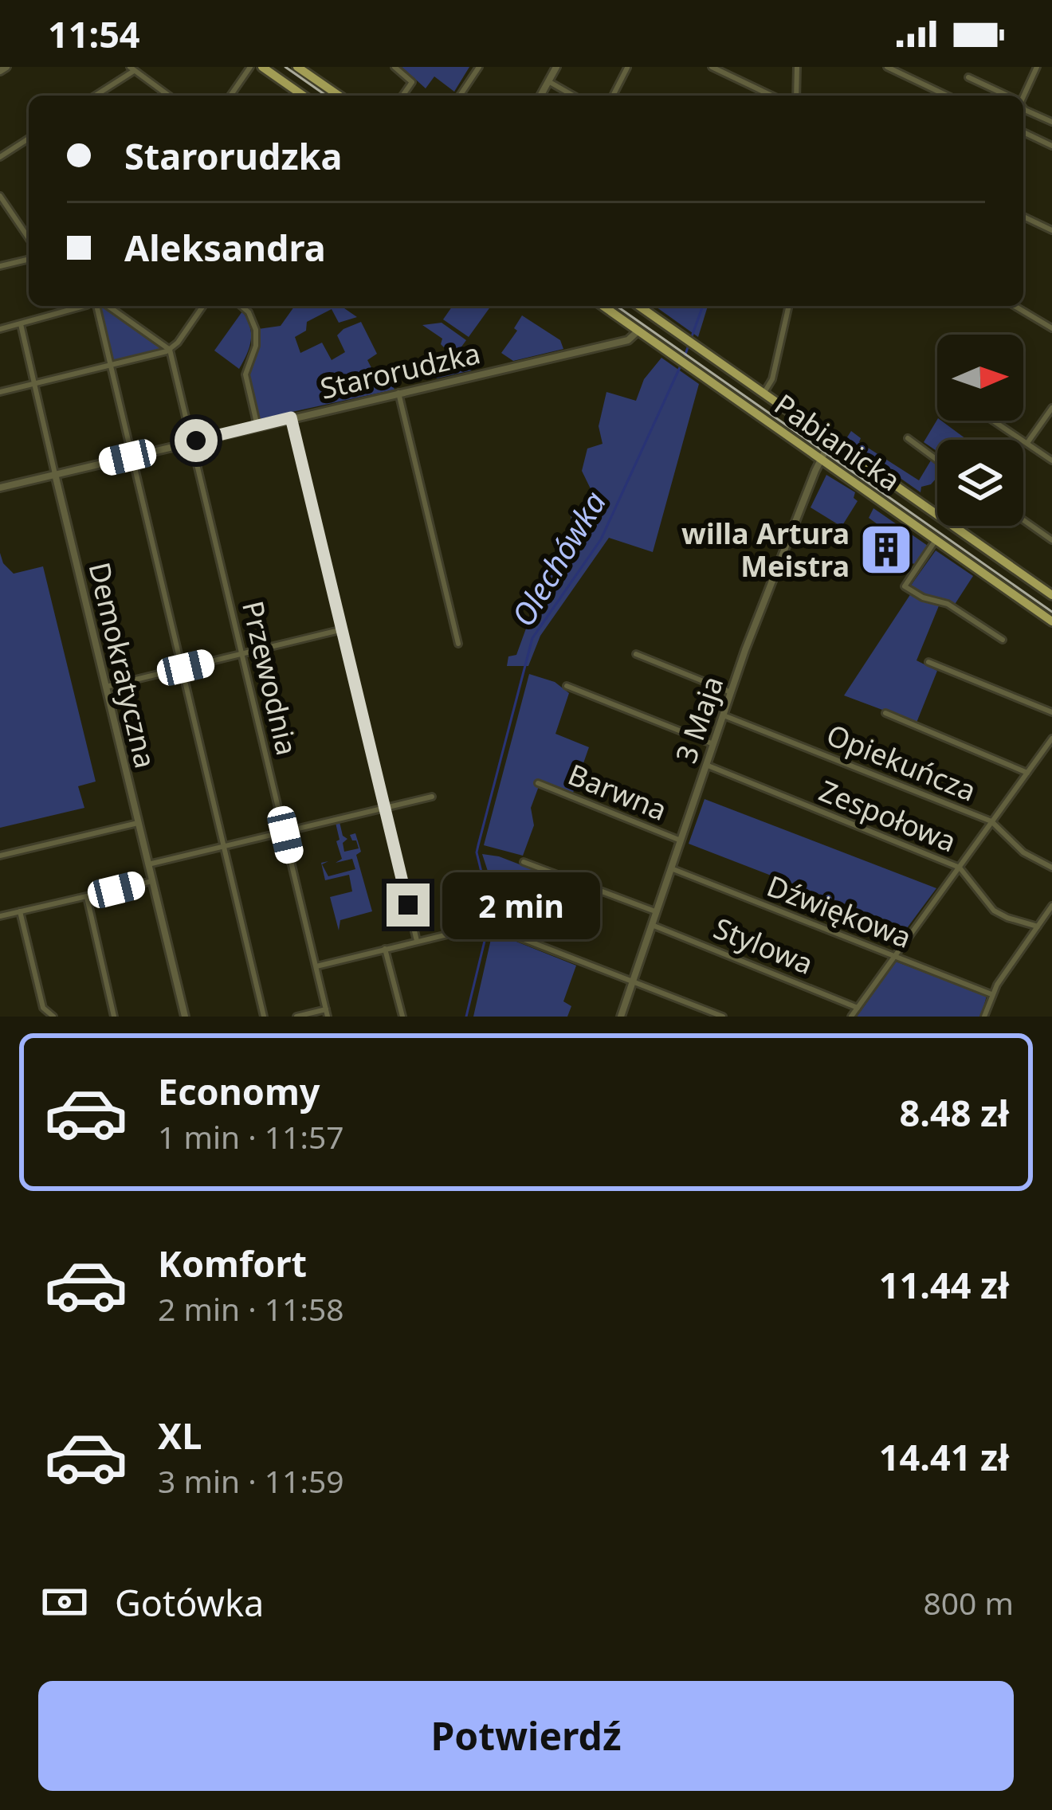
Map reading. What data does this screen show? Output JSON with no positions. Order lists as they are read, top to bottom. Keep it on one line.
{"streets":{"main road":["Pabianicka"],"street":["Starorudzka","Demokratyczna","Przewodnia","3 Maja","Opiekuńcza","Barwna","Zespołowa","Dźwiękowa","Stylowa"]},"crossings":[["Starorudzka","Pabianicka"],["Starorudzka","Demokratyczna"],["Starorudzka","Przewodnia"],["Pabianicka","3 Maja"],["3 Maja","Opiekuńcza"],["3 Maja","Barwna"],["3 Maja","Zespołowa"],["3 Maja","Dźwiękowa"],["3 Maja","Stylowa"]],"water":["Olechówka"],"places":{"building":["willa Artura Meistra"]},"north":"right","page":{"status":"11:54","banner":["Starorudzka","Aleksandra"],"bubble":"2 min","list":[{"name":"Economy","note":"1 min · 11:57","value":"8.48 zł"},{"name":"Komfort","note":"2 min · 11:58","value":"11.44 zł"},{"name":"XL","note":"3 min · 11:59","value":"14.41 zł"}],"pay":["Gotówka","800 m"],"buttons":"Potwierdź"}}
